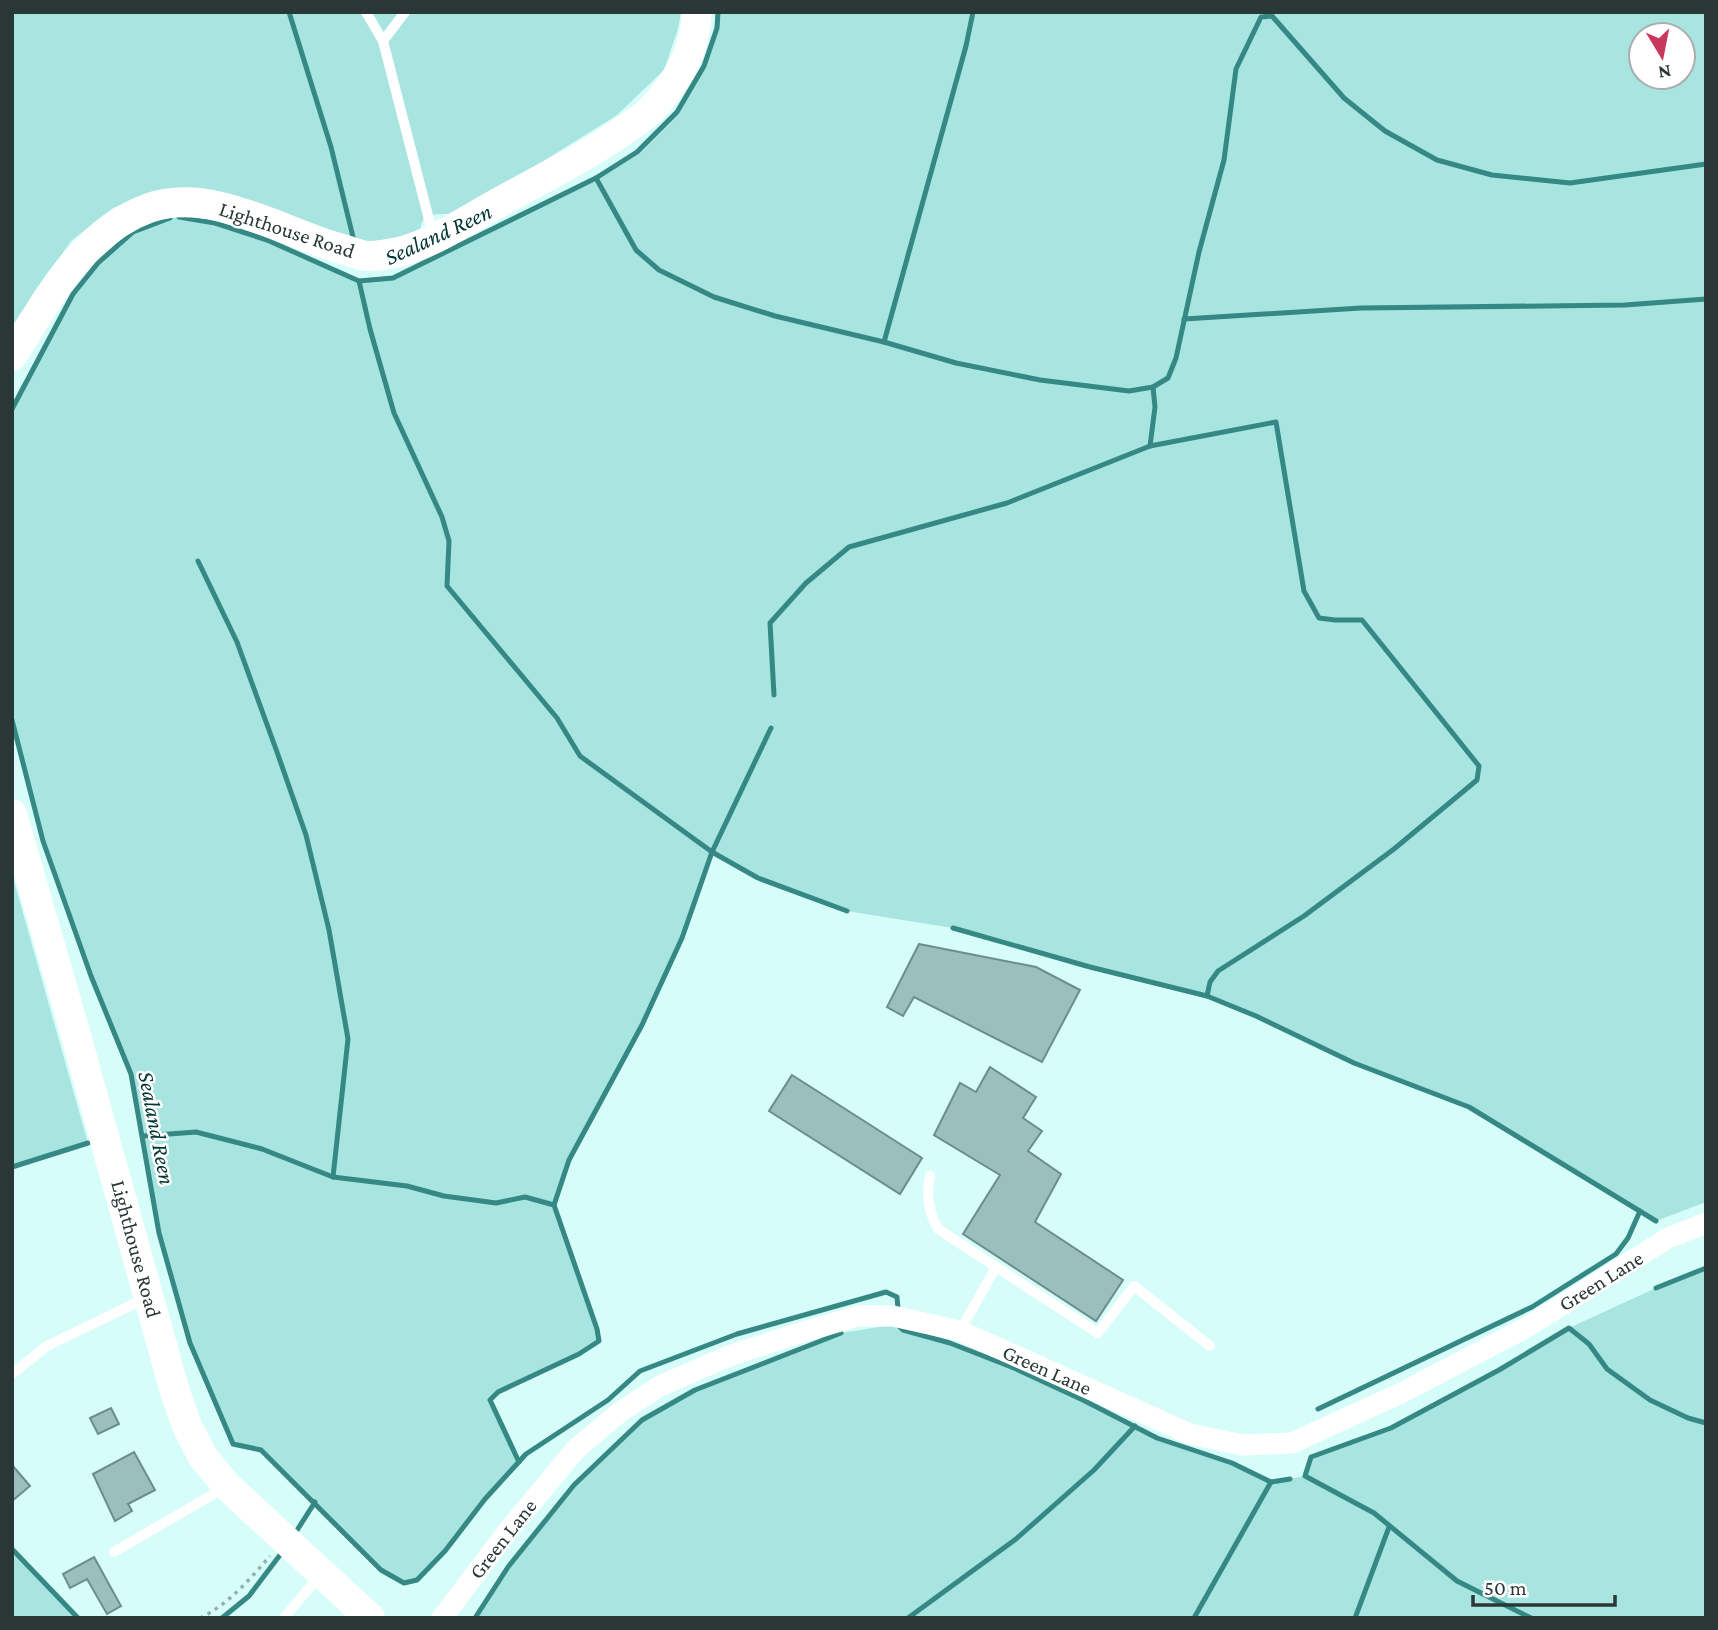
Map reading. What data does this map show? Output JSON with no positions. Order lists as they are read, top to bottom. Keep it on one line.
{"streets":{"main road":["Lighthouse Road"],"street":["Green Lane"]},"water":["Sealand Reen"],"scale_bar":"50 m","north":"bottom"}
